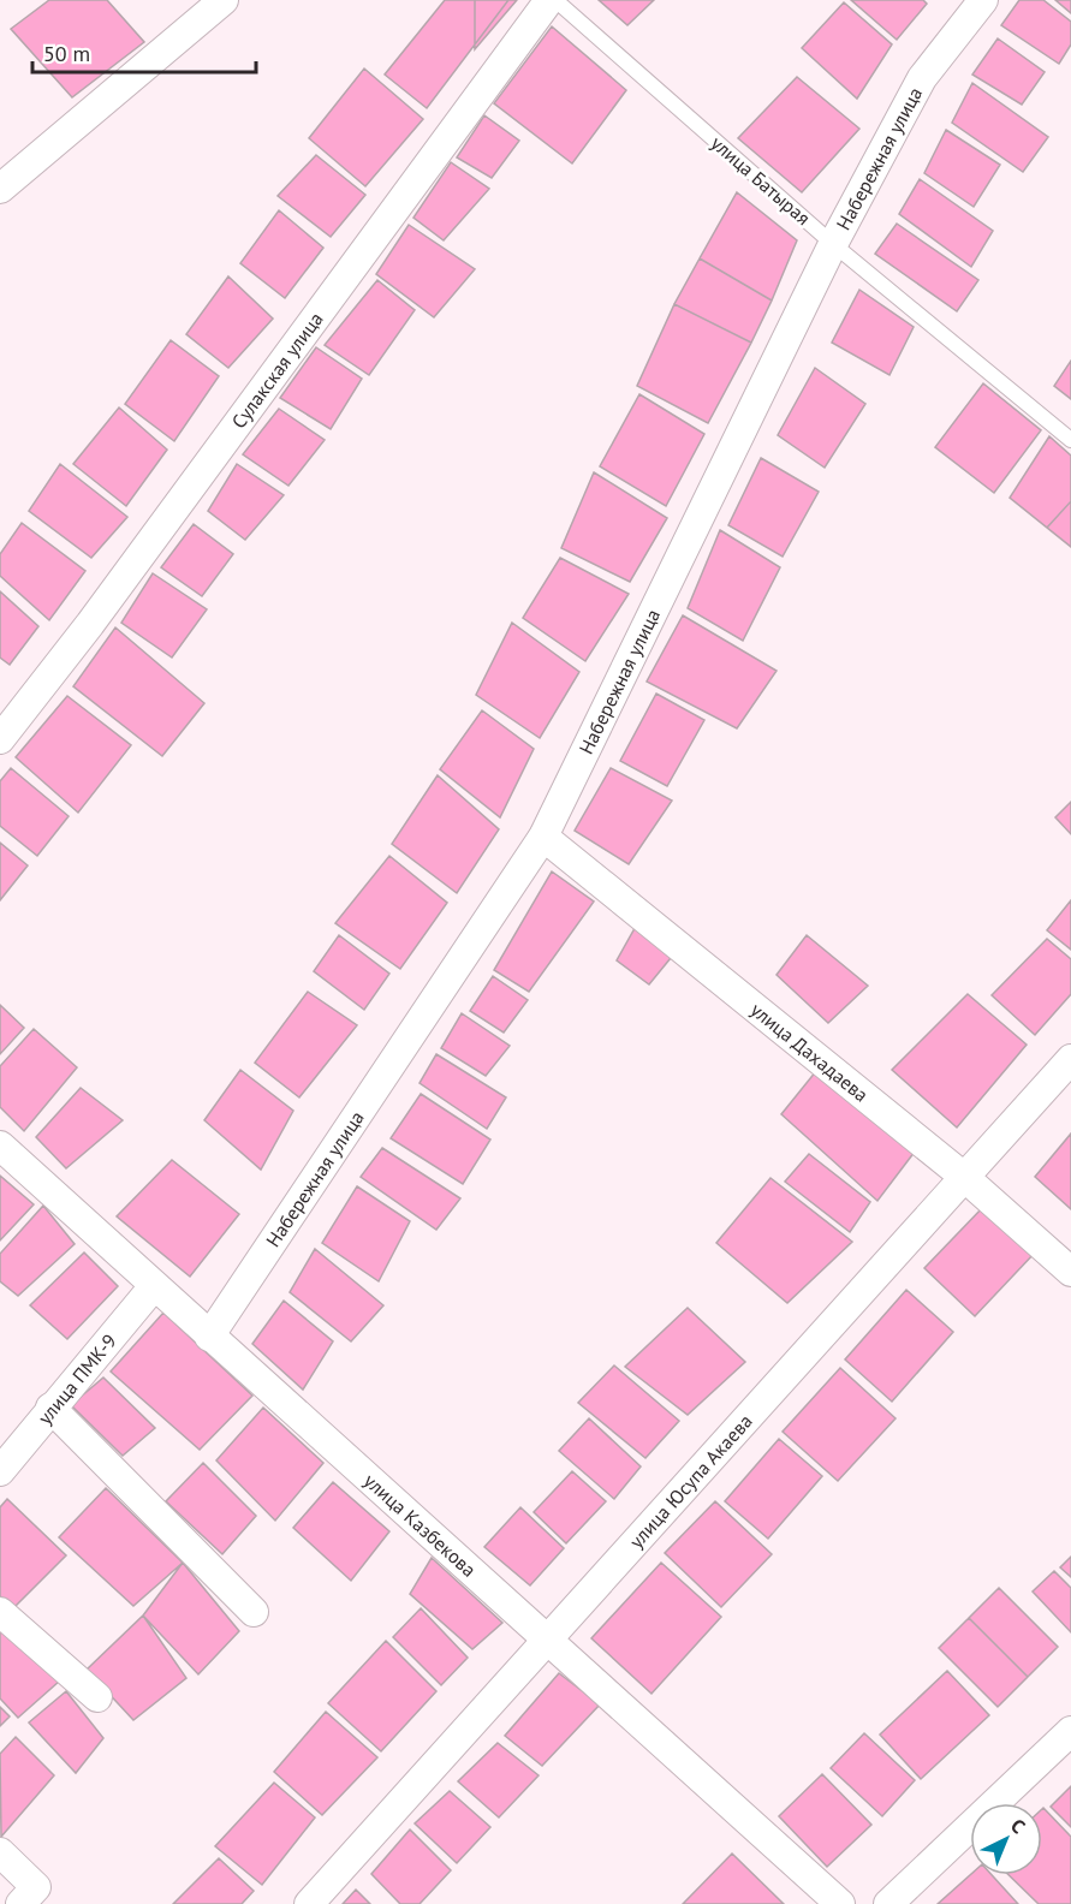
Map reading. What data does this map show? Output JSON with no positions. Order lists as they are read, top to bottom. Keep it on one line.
{"streets":{"street":["Набережная улица","Сулакская улица","улица Дахадаева","улица ПМК-9","улица Юсупа Акаева","улица Казбекова"],"lane":["улица Батырая"]},"crossings":[["Набережная улица","улица Батырая"],["Набережная улица","улица Дахадаева"],["Набережная улица","улица Казбекова"],["улица Дахадаева","улица Юсупа Акаева"],["улица ПМК-9","улица Казбекова"],["улица Юсупа Акаева","улица Казбекова"]],"scale_bar":"50 m","north":"top right"}
